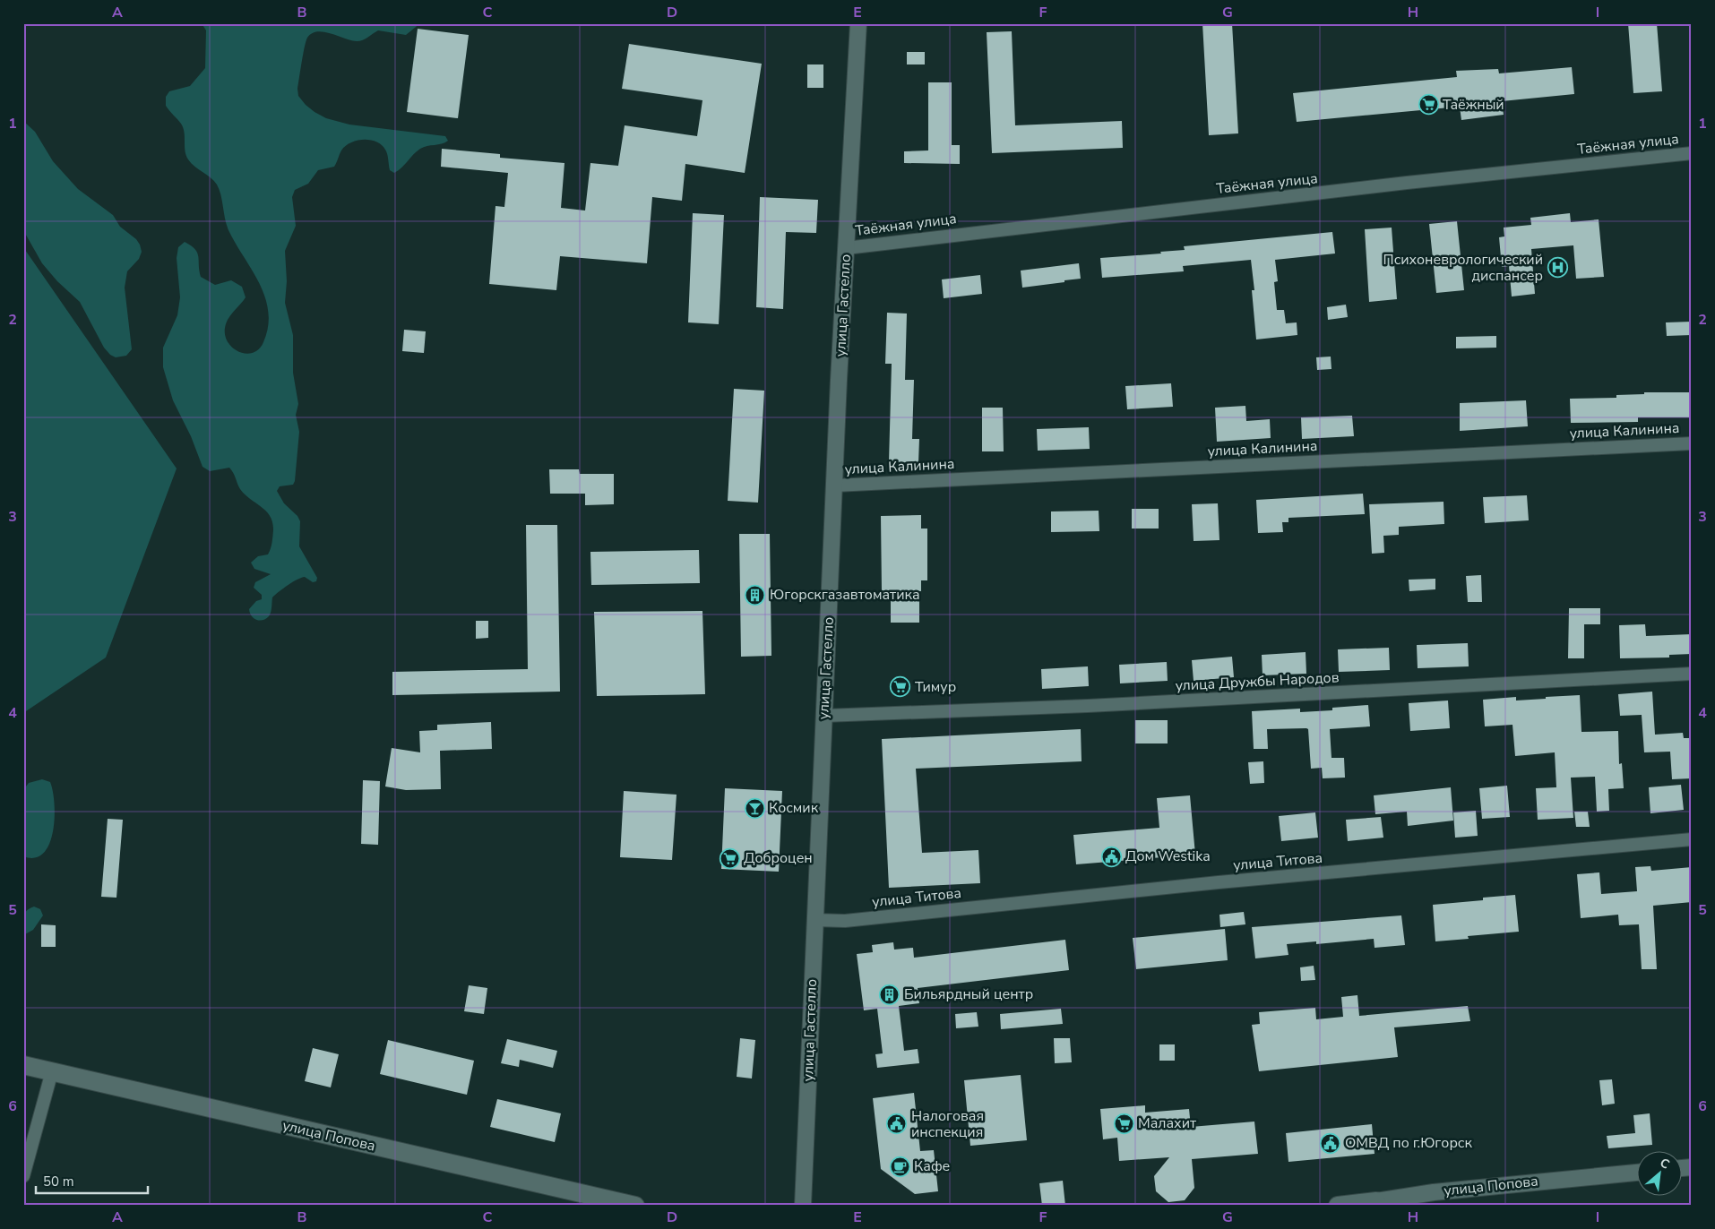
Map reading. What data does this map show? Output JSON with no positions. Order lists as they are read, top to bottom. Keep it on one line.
{"streets":{"main road":["улица Попова"],"street":["Таёжная улица","улица Гастелло","улица Калинина","улица Дружбы Народов","улица Титова"]},"crossings":[["Таёжная улица","улица Гастелло"],["улица Гастелло","улица Калинина"],["улица Гастелло","улица Дружбы Народов"],["улица Гастелло","улица Титова"]],"places":{"supermarket":["Таёжный","Тимур","Доброцен","Малахит"],"hospital":["Психоневрологический диспансер"],"building":["Югорскгазавтоматика","Бильярдный центр"],"bar":["Космик"],"public building":["Дом Westika","Налоговая инспекция","ОМВД по г.Югорск"],"cafe":["Кафе"]},"scale_bar":"50 m","north":"top right","grid":{"columns":["A","B","C","D","E","F","G","H","I"],"rows":["1","2","3","4","5","6"]}}
